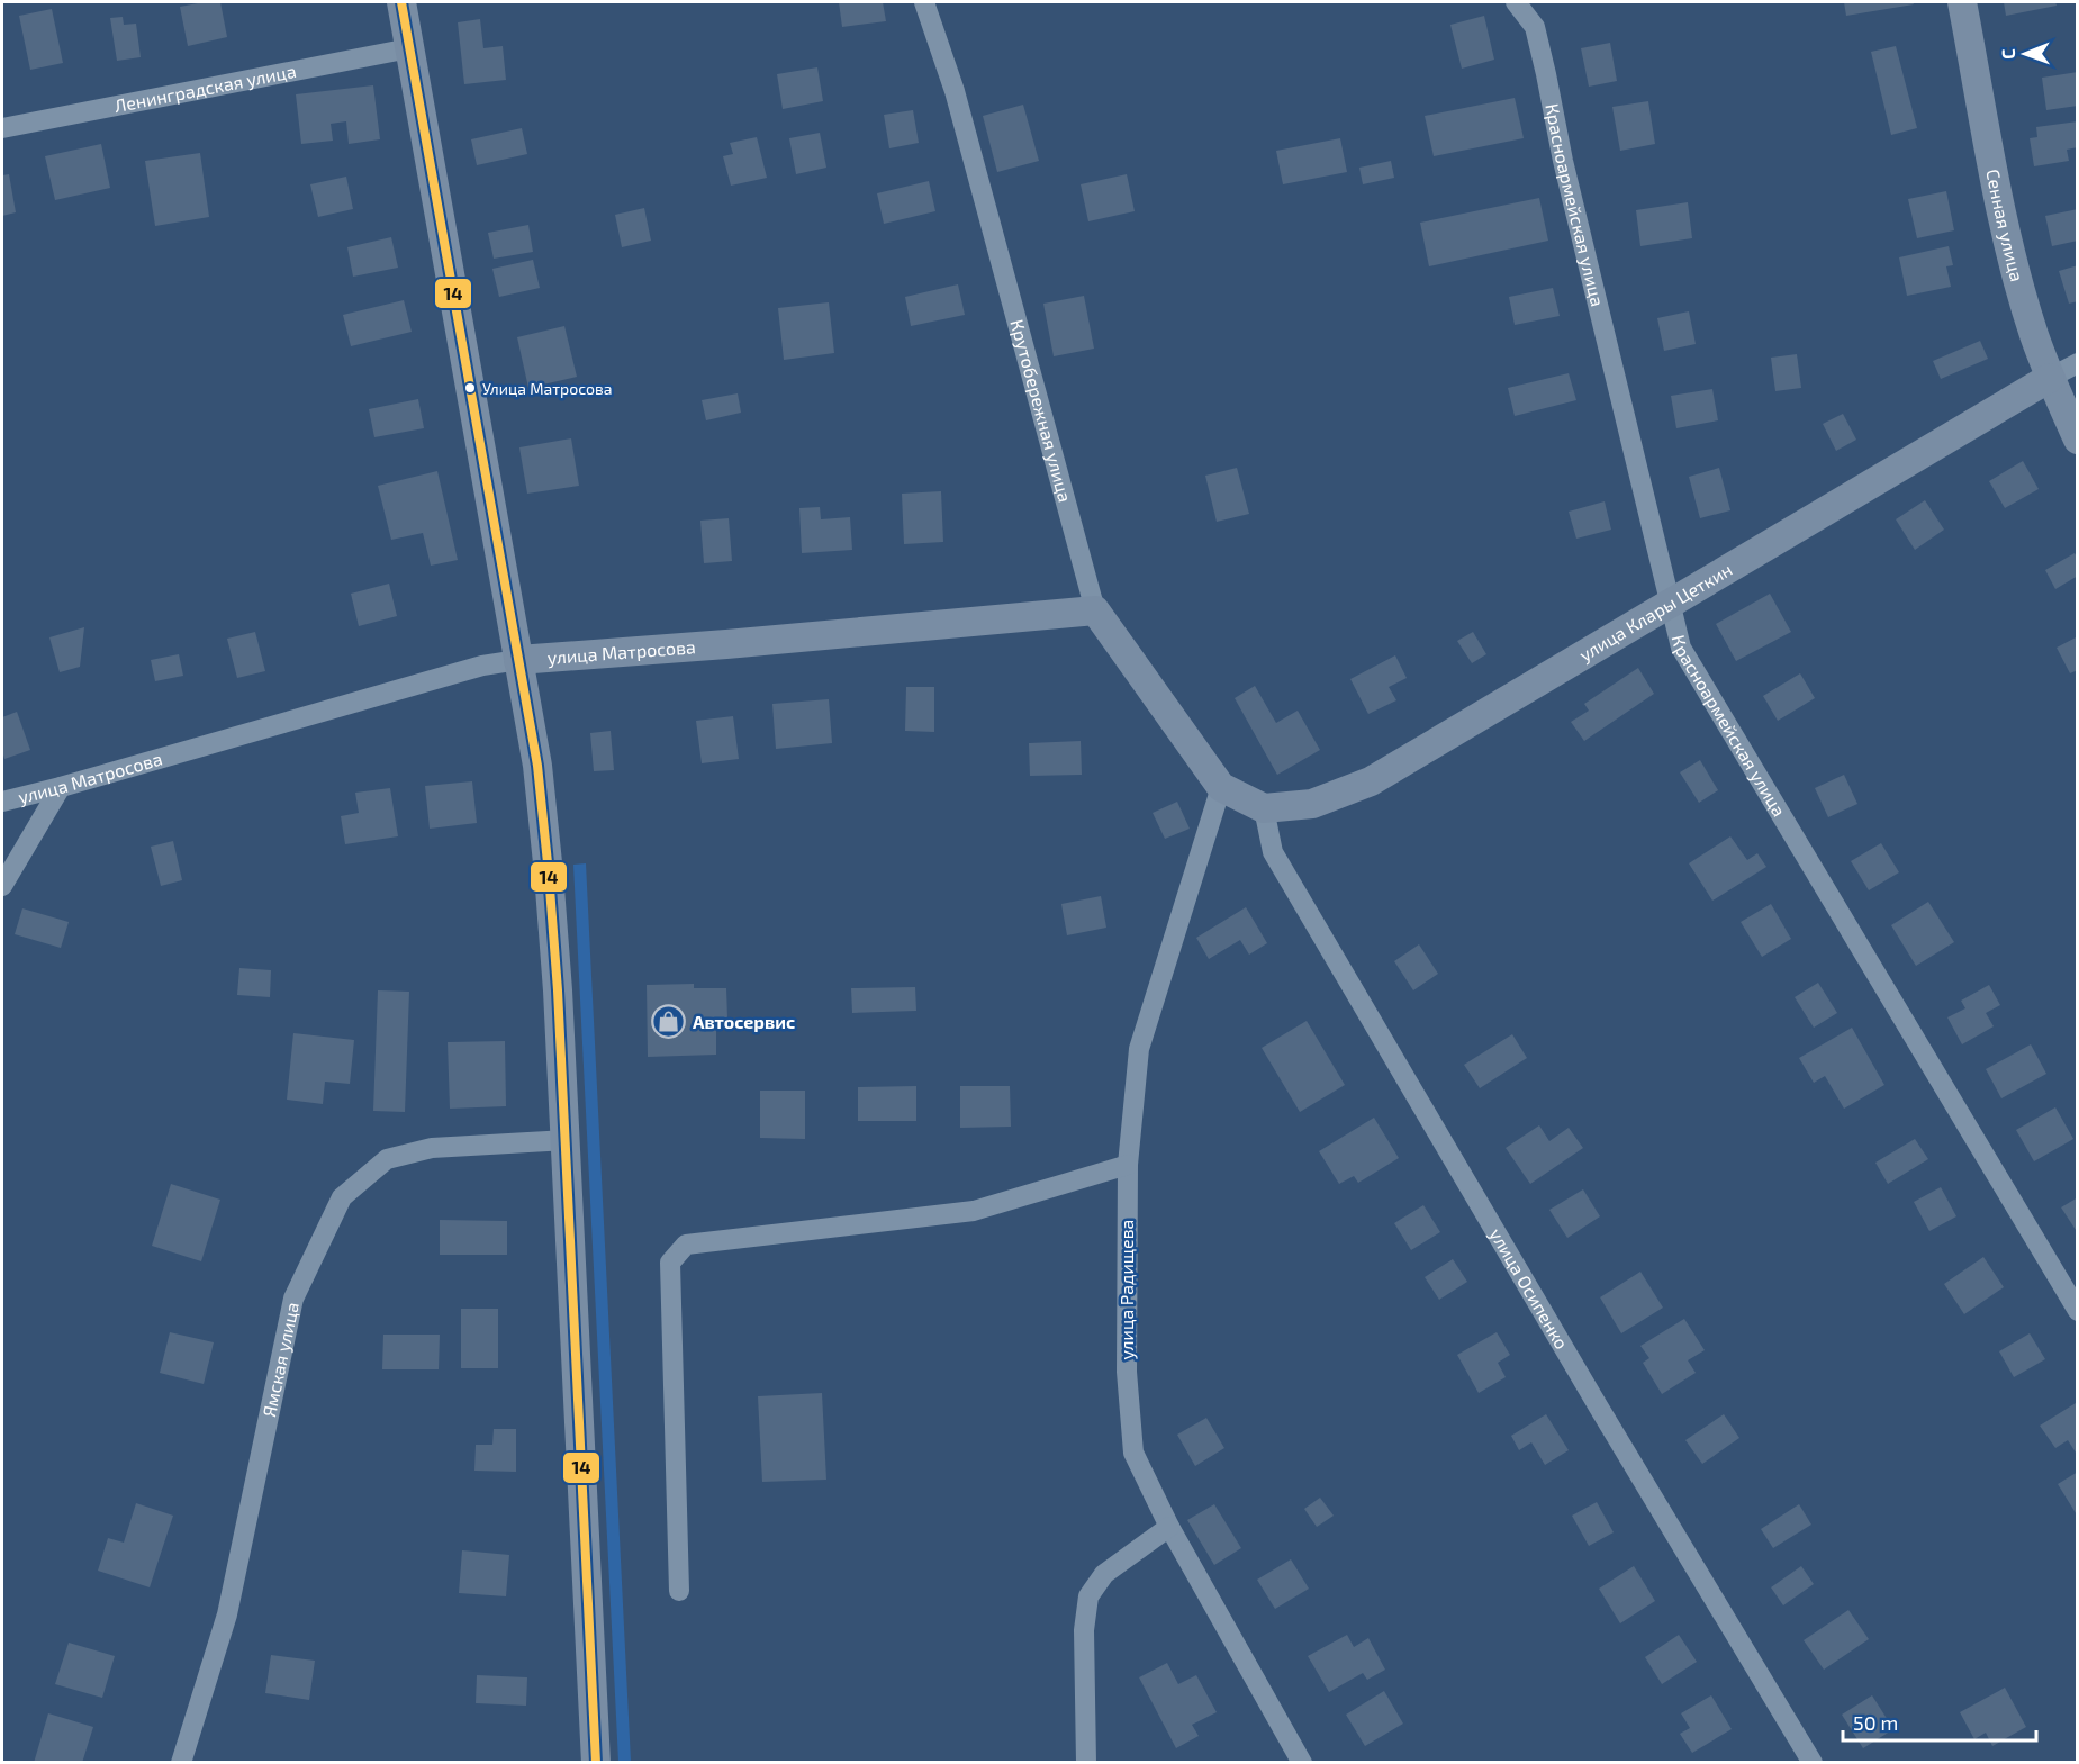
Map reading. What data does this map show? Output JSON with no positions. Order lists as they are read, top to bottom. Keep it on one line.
{"streets":{"street":["Ленинградская улица","Красноармейская улица","Сенная улица","Крутобережная улица","улица Клары Цеткин","улица Матросова","улица Радищева","улица Осипенко","Ямская улица"]},"crossings":[["Красноармейская улица","улица Клары Цеткин"],["Сенная улица","улица Клары Цеткин"],["Крутобережная улица","улица Матросова"],["Крутобережная улица","улица Радищева"],["улица Клары Цеткин","улица Осипенко"]],"places":{"other":["Улица Матросова"],"shop":["Автосервис"]},"lines":["transit line 14"],"scale_bar":"50 m","north":"left"}
